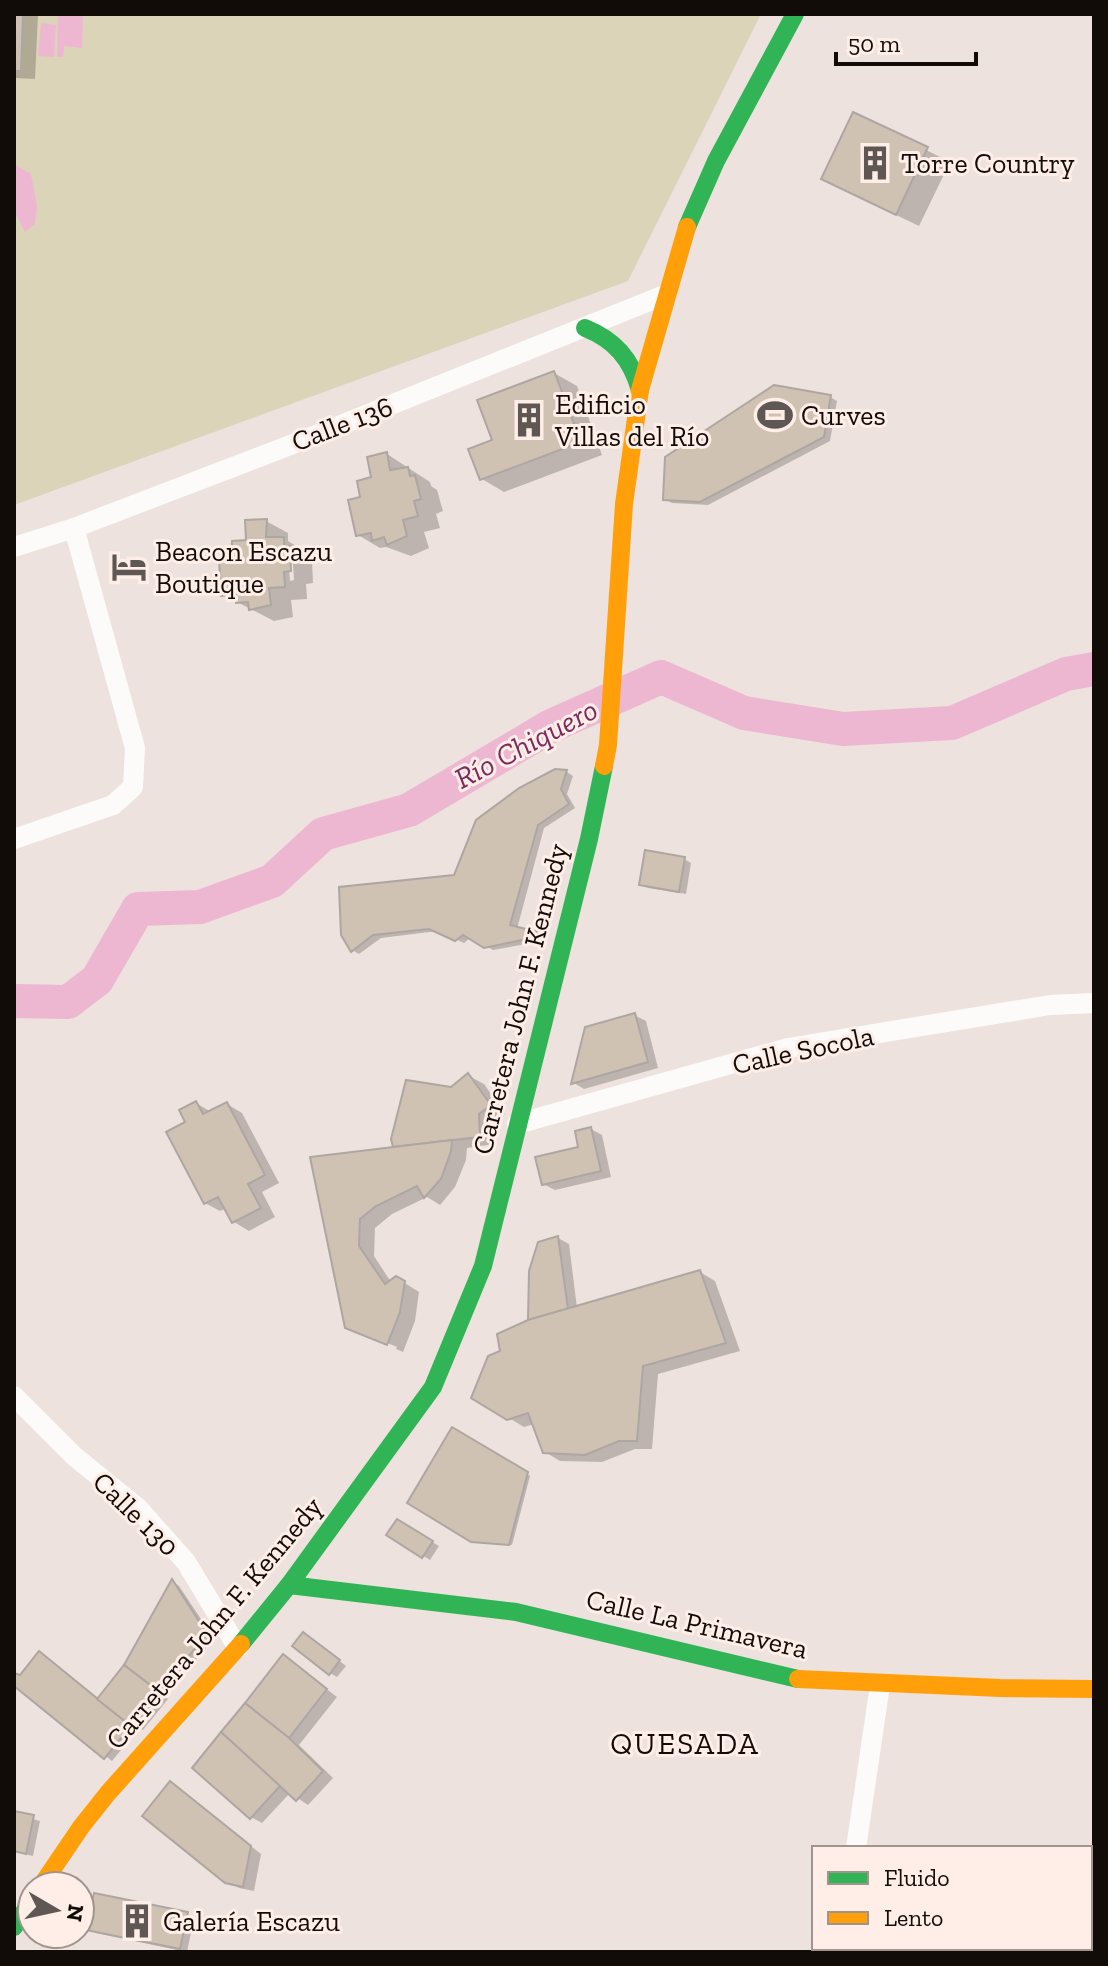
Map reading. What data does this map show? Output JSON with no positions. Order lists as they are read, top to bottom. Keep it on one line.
{"streets":{"main road":["Carretera John F. Kennedy","Calle La Primavera"],"street":["Calle 136","Calle Socola","Calle 130"]},"crossings":[["Calle 136","Carretera John F. Kennedy"],["Carretera John F. Kennedy","Calle Socola"],["Carretera John F. Kennedy","Calle 130"],["Carretera John F. Kennedy","Calle La Primavera"]],"districts":["QUESADA"],"water":["Río Chiquero"],"places":{"building":["Torre Country","Edificio Villas del Río","Galería Escazu"],"sports":["Curves"],"hotel":["Beacon Escazu Boutique"]},"legend":["Fluido","Lento"],"scale_bar":"50 m","north":"right"}
